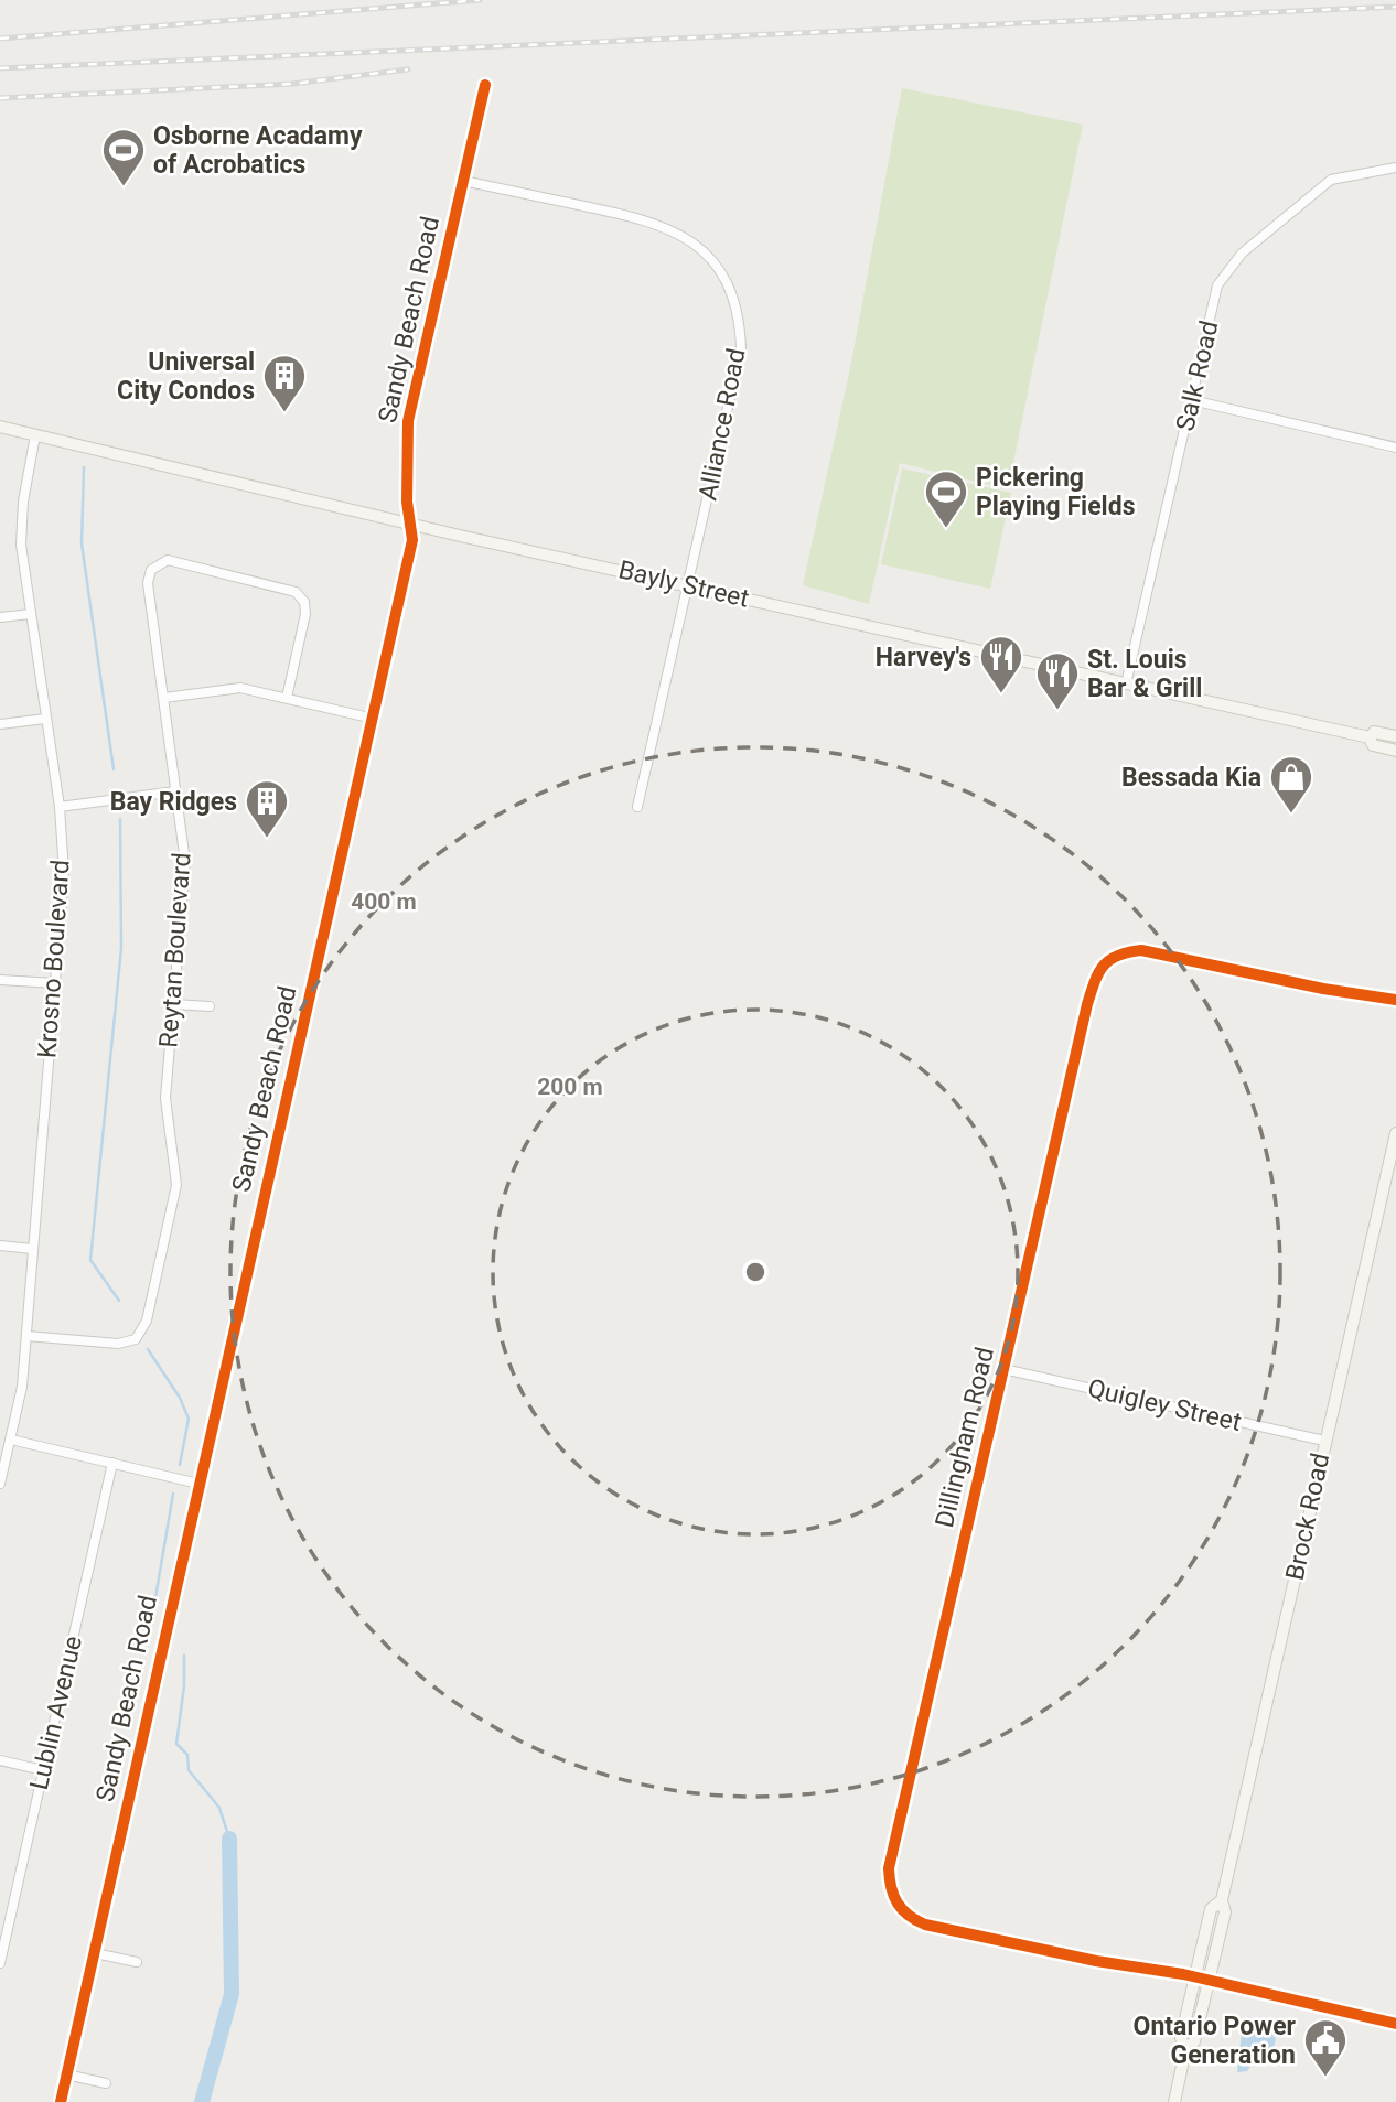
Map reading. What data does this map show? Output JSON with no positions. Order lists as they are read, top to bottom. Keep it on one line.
{"streets":{"main road":["Bayly Street","Brock Road"],"street":["Sandy Beach Road","Salk Road","Alliance Road","Reytan Boulevard","Krosno Boulevard","Quigley Street","Dillingham Road","Lublin Avenue"]},"crossings":[["Sandy Beach Road","Alliance Road"],["Sandy Beach Road","Bayly Street"],["Salk Road","Bayly Street"],["Alliance Road","Bayly Street"],["Bayly Street","Krosno Boulevard"],["Reytan Boulevard","Krosno Boulevard"],["Quigley Street","Dillingham Road"],["Quigley Street","Brock Road"],["Dillingham Road","Brock Road"]],"places":{"sports":["Osborne Acadamy of Acrobatics","Pickering Playing Fields"],"building":["Universal City Condos","Bay Ridges"],"restaurant":["Harvey's","St. Louis Bar & Grill"],"shop":["Bessada Kia"],"public building":["Ontario Power Generation"]},"rings":["400 m","200 m"]}
